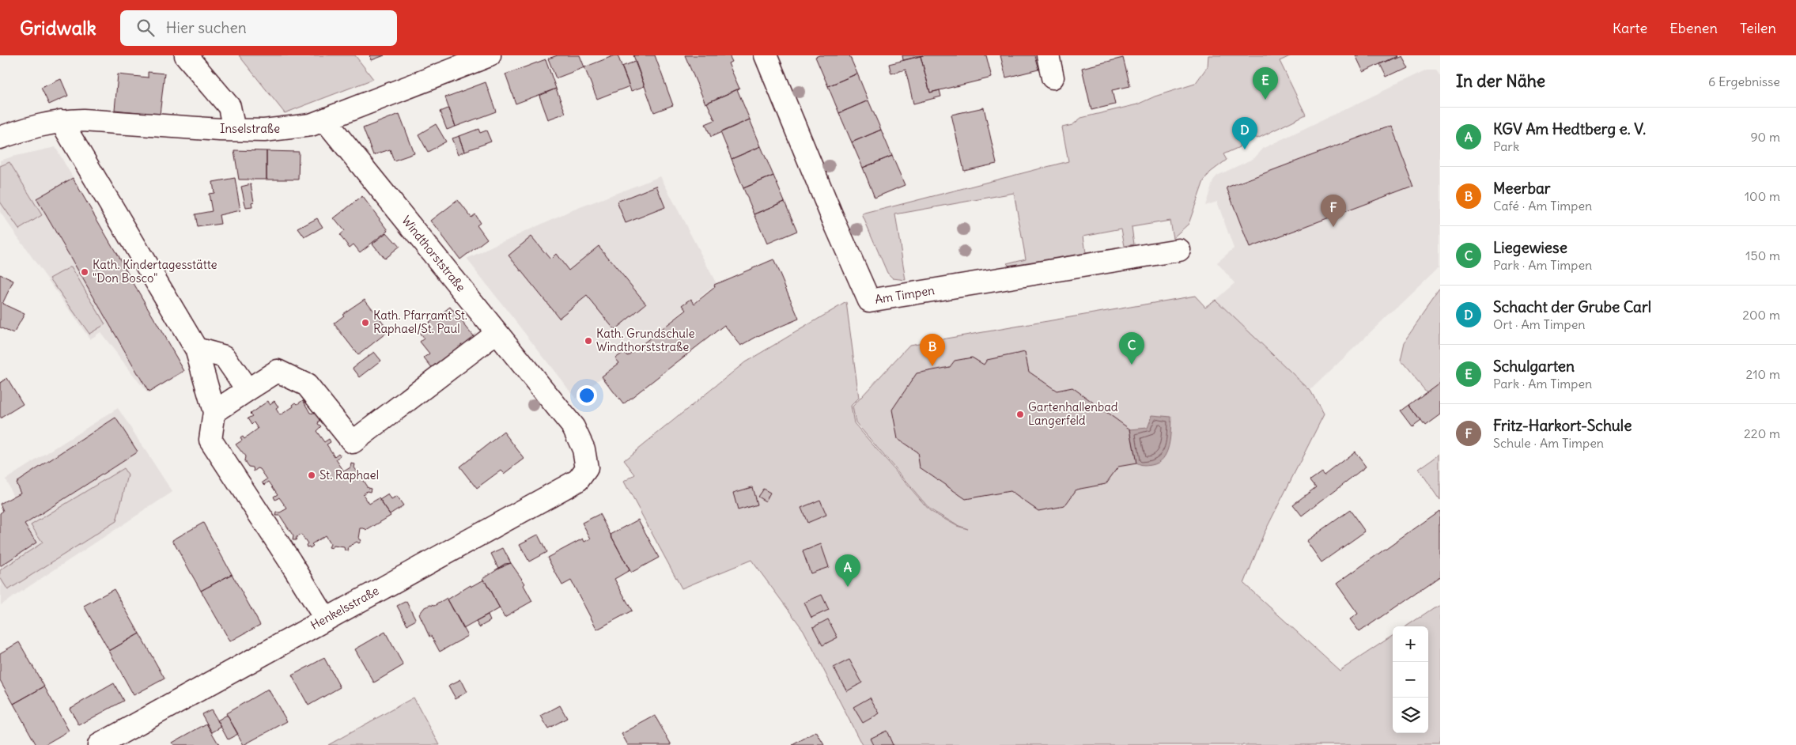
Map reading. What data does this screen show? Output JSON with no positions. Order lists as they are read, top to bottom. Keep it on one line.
{"streets":{"street":["Inselstraße","Windthorststraße","Am Timpen","Henkelsstraße"]},"crossings":[["Inselstraße","Windthorststraße"],["Windthorststraße","Henkelsstraße"]],"places":["Kath. Kindertagesstätte \"Don Bosco\"","Kath. Pfarramt St. Raphael/St. Paul","Kath. Grundschule Windthorststraße","Gartenhallenbad Langerfeld","St. Raphael"],"page":{"header":"Gridwalk","search":"Hier suchen","nav":["Karte","Ebenen","Teilen"],"heading":["In der Nähe","6 Ergebnisse"],"pins":["E","D","F","C","B","A"],"list":[{"mark":"A","name":"KGV Am Hedtberg e. V.","note":"Park","value":"90 m"},{"mark":"B","name":"Meerbar","note":"Café · Am Timpen","value":"100 m"},{"mark":"C","name":"Liegewiese","note":"Park · Am Timpen","value":"150 m"},{"mark":"D","name":"Schacht der Grube Carl","note":"Ort · Am Timpen","value":"200 m"},{"mark":"E","name":"Schulgarten","note":"Park · Am Timpen","value":"210 m"},{"mark":"F","name":"Fritz-Harkort-Schule","note":"Schule · Am Timpen","value":"220 m"}],"map_buttons":["+","−"]}}
